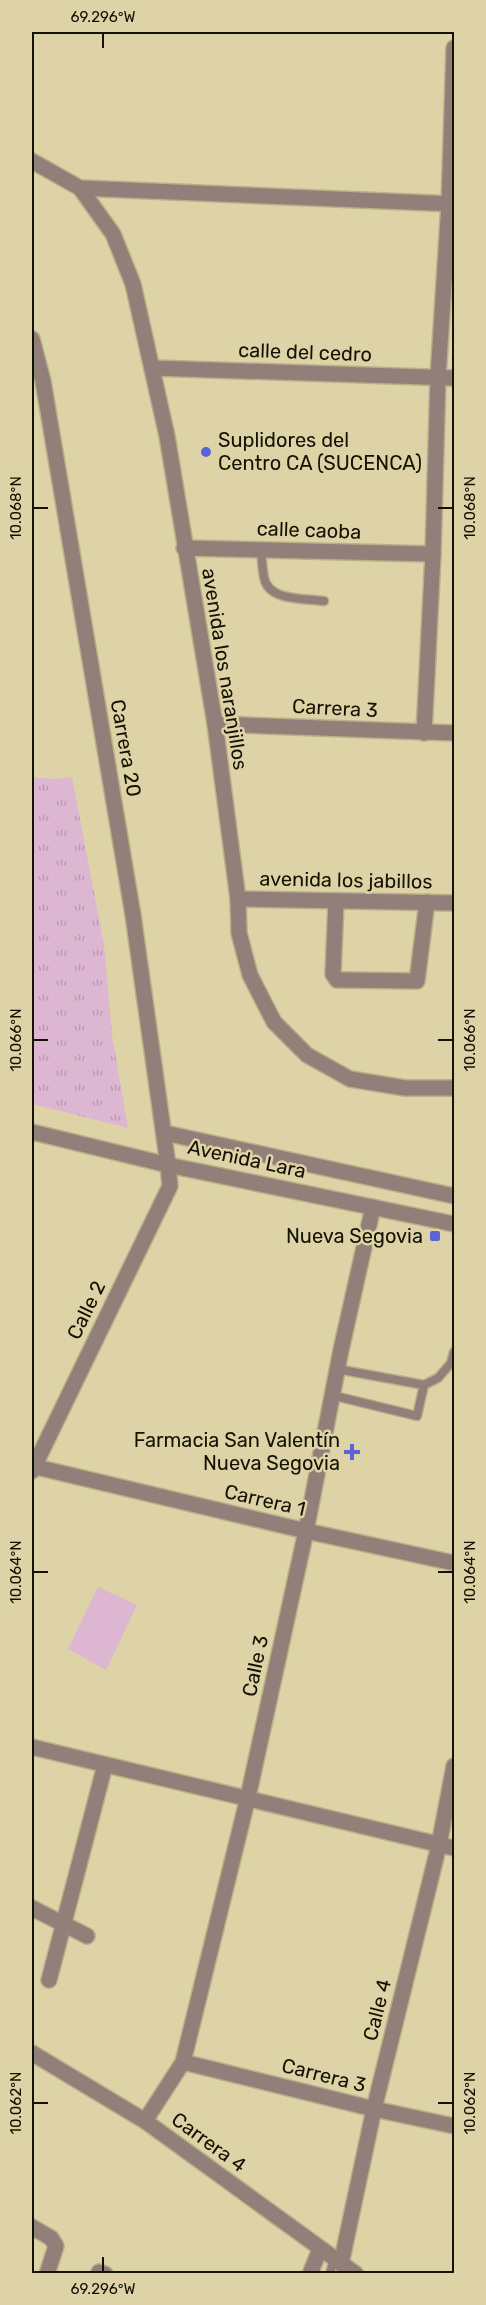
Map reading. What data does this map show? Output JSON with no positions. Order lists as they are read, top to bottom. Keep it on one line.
{"streets":{"street":["calle del cedro","calle caoba","avenida los naranjillos","Carrera 3","Carrera 20","avenida los jabillos","Avenida Lara","Calle 2","Carrera 1","Calle 3","Calle 4","Carrera 4"]},"crossings":[["calle del cedro","avenida los naranjillos"],["calle caoba","avenida los naranjillos"],["avenida los naranjillos","Carrera 3"],["avenida los naranjillos","avenida los jabillos"],["Carrera 3","Calle 3"],["Carrera 3","Calle 4"],["Carrera 20","Avenida Lara"],["Carrera 20","Calle 2"],["Avenida Lara","Calle 2"],["Avenida Lara","Calle 3"],["Calle 2","Carrera 1"],["Carrera 1","Calle 3"],["Calle 3","Carrera 4"],["Calle 4","Carrera 4"]],"places":{"other":["Suplidores del Centro CA (SUCENCA)"],"transit":["Nueva Segovia"],"health":["Farmacia San Valentín Nueva Segovia"]},"coordinates":["69.296°W","10.068°N","10.066°N","10.064°N","10.062°N"]}
